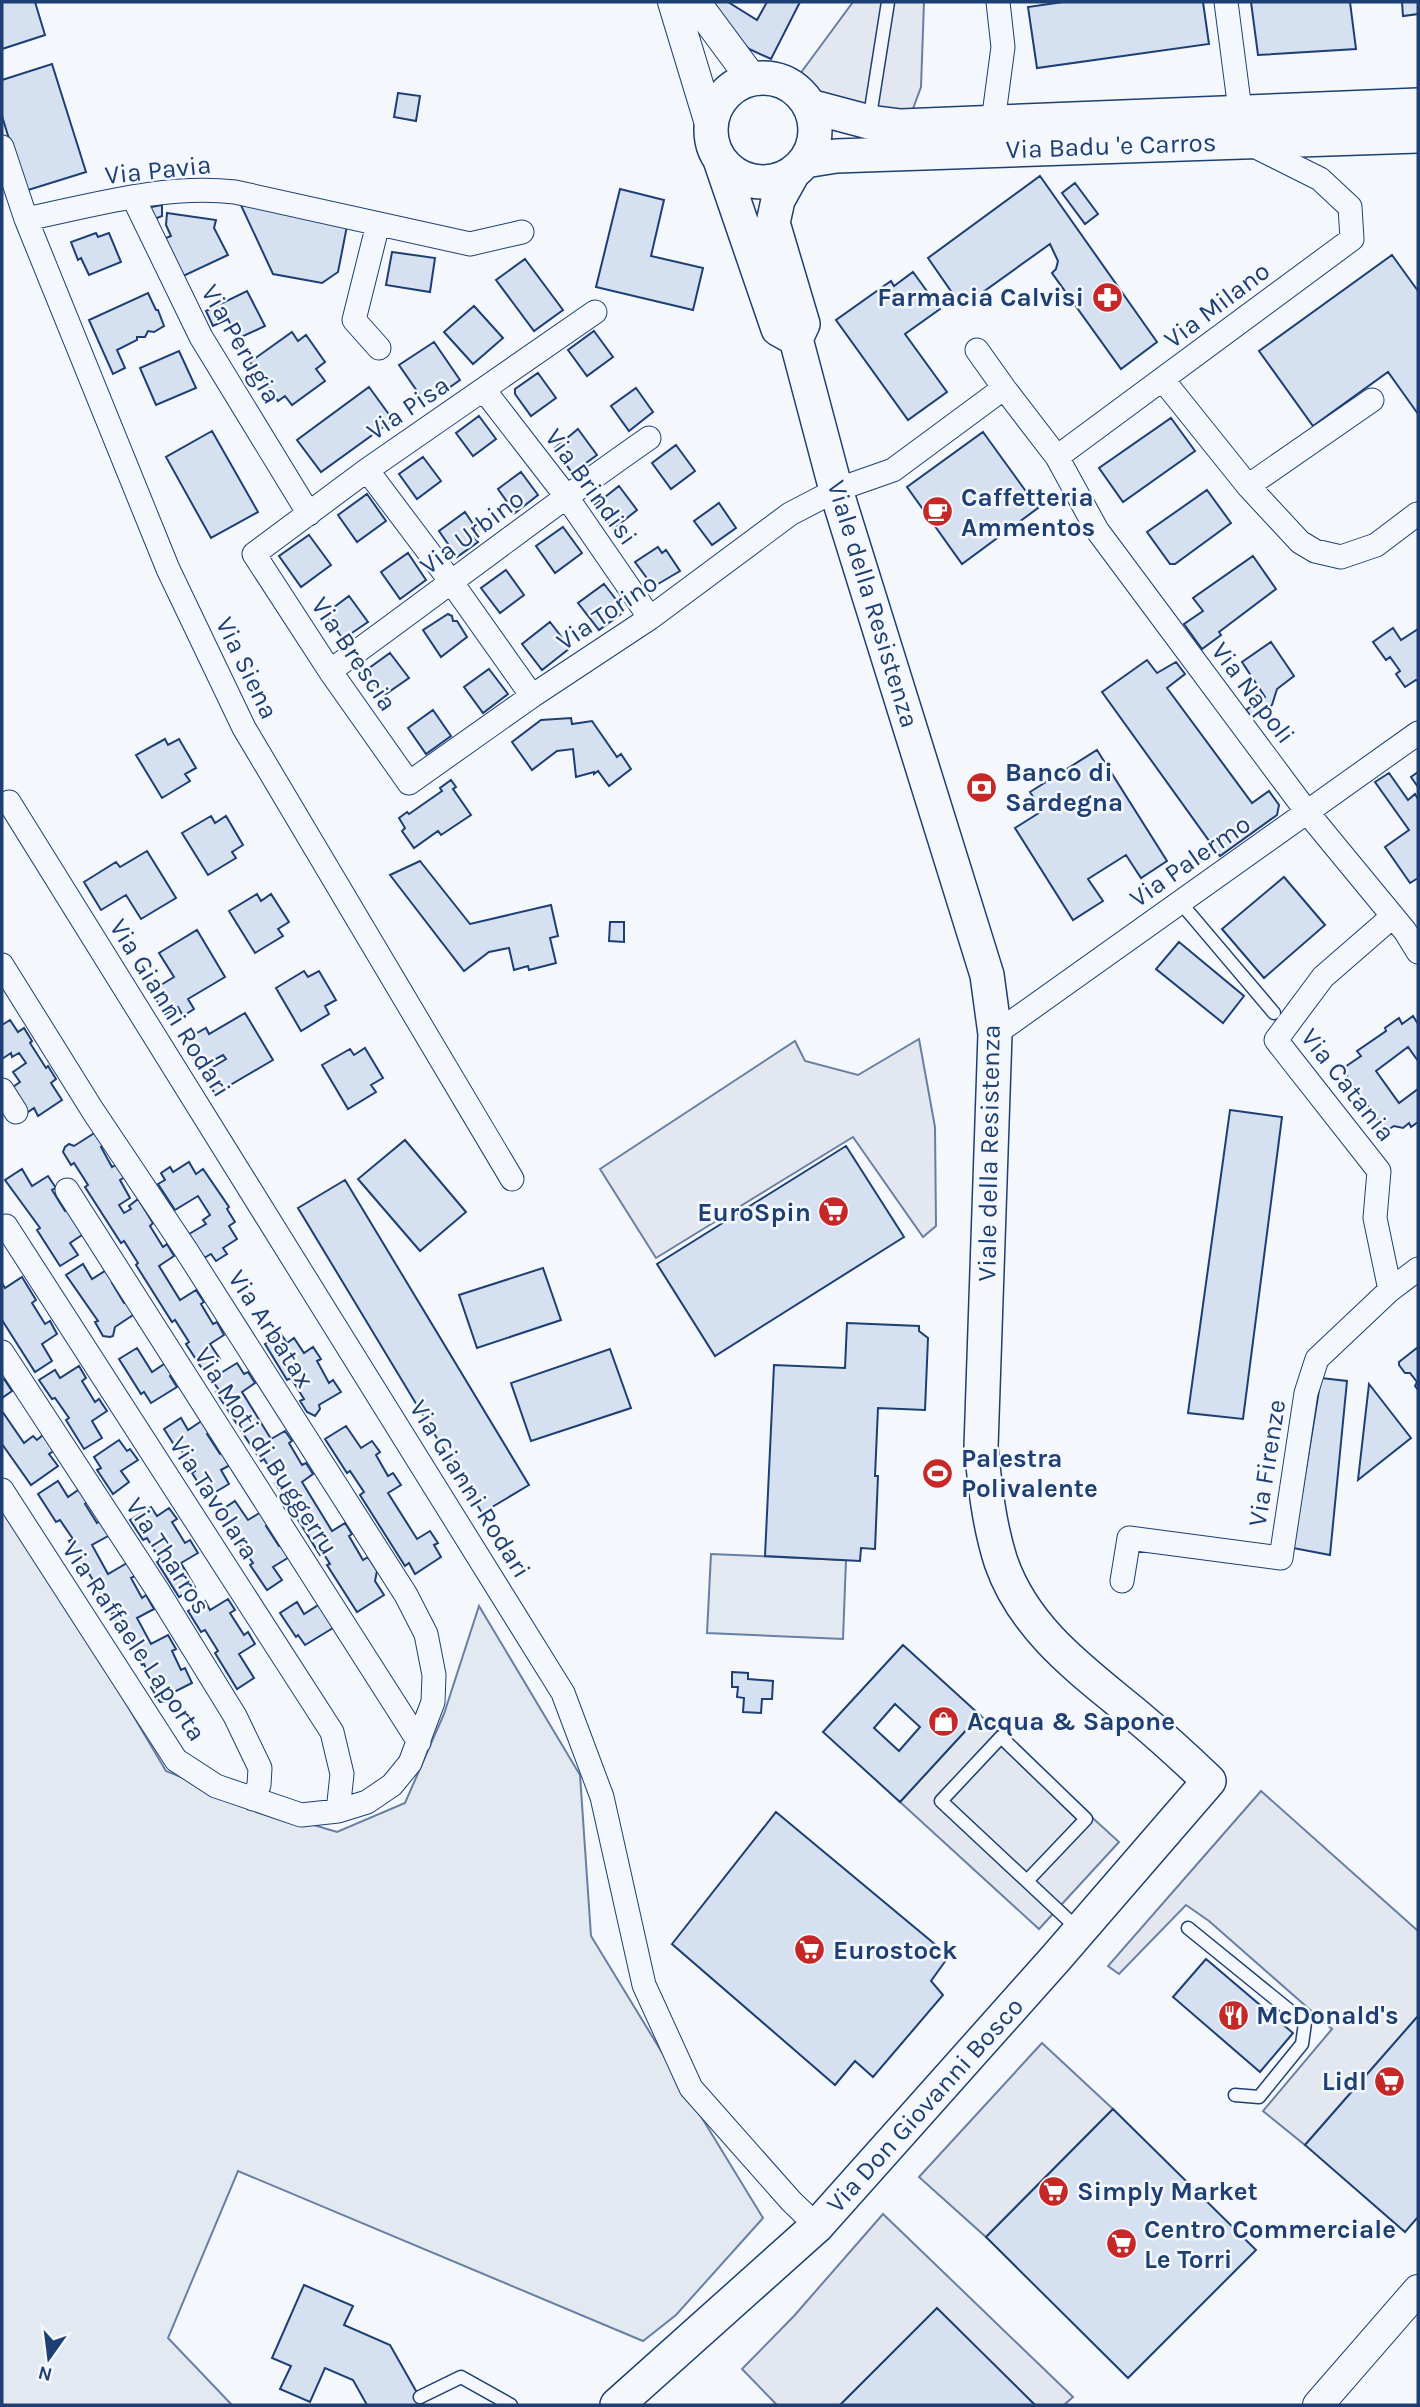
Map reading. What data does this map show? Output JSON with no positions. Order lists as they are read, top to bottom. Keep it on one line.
{"streets":{"main road":["Via Badu 'e Carros","Viale della Resistenza","Via Don Giovanni Bosco"],"street":["Via Pavia","Via Milano","Via Perugia","Via Pisa","Via Brindisi","Via Urbino","Via Torino","Via Brescia","Via Siena","Via Napoli","Via Palermo","Via Gianni Rodari","Via Catania","Via Arbatax","Via Moti di Buggerru","Via Firenze","Via Tavolara","Via Tharros","Via Raffaele Laporta"]},"crossings":[["Via Badu 'e Carros","Via Milano"],["Via Badu 'e Carros","Viale della Resistenza"],["Via Pavia","Via Perugia"],["Via Pavia","Via Siena"],["Via Milano","Via Napoli"],["Via Perugia","Via Pisa"],["Via Pisa","Via Brindisi"],["Via Pisa","Via Brescia"],["Via Brindisi","Via Urbino"],["Via Brindisi","Via Torino"],["Via Urbino","Via Brescia"],["Viale della Resistenza","Via Torino"],["Viale della Resistenza","Via Palermo"],["Viale della Resistenza","Via Don Giovanni Bosco"],["Via Torino","Via Brescia"],["Via Napoli","Via Palermo"],["Via Napoli","Via Catania"],["Via Gianni Rodari","Via Don Giovanni Bosco"],["Via Catania","Via Firenze"],["Via Arbatax","Via Moti di Buggerru"],["Via Arbatax","Via Raffaele Laporta"],["Via Moti di Buggerru","Via Raffaele Laporta"],["Via Tavolara","Via Raffaele Laporta"],["Via Tharros","Via Raffaele Laporta"]],"places":{"pharmacy":["Farmacia Calvisi"],"cafe":["Caffetteria Ammentos"],"bank":["Banco di Sardegna"],"supermarket":["EuroSpin","Eurostock","Lidl","Simply Market","Centro Commerciale Le Torri"],"sports":["Palestra Polivalente"],"shop":["Acqua & Sapone"],"restaurant":["McDonald's"]},"north":"bottom"}
